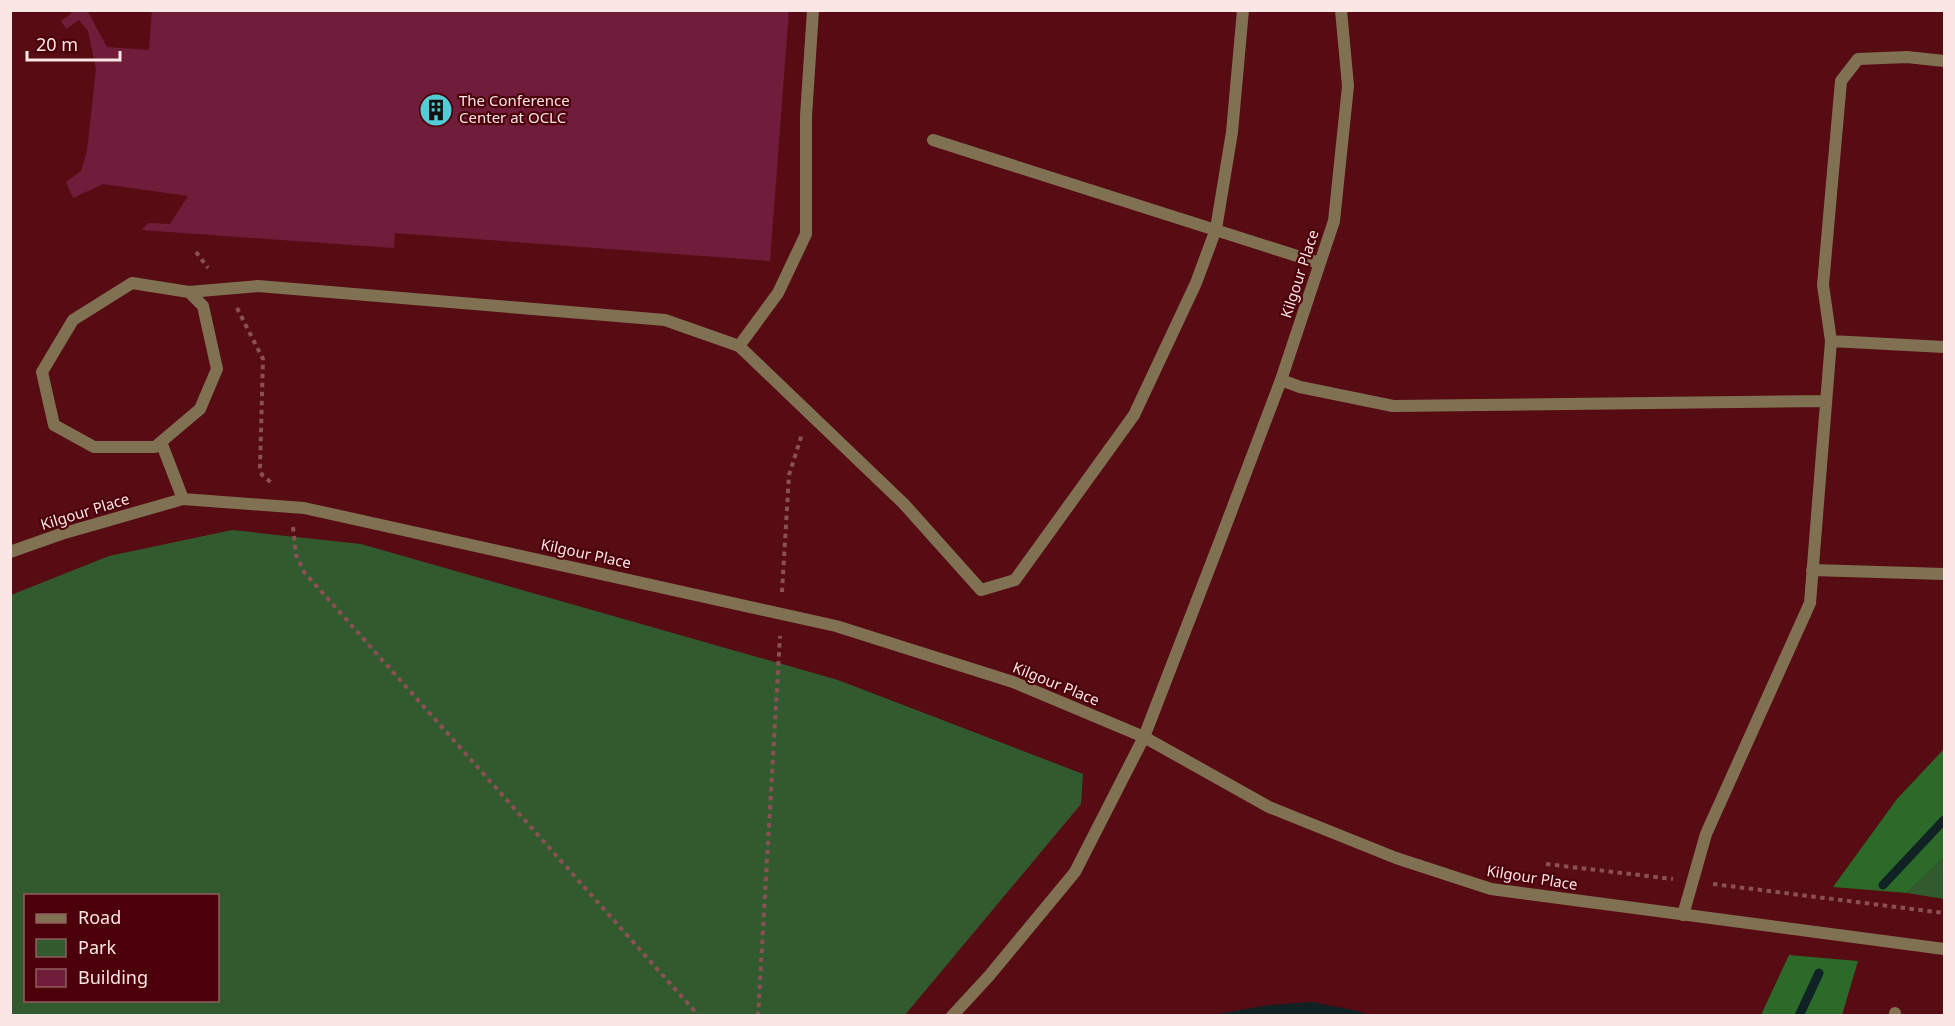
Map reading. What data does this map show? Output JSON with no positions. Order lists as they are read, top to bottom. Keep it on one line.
{"streets":{"street":["Kilgour Place"]},"places":{"building":["The Conference Center at OCLC"]},"legend":["Road","Park","Building"],"scale_bar":"20 m"}
